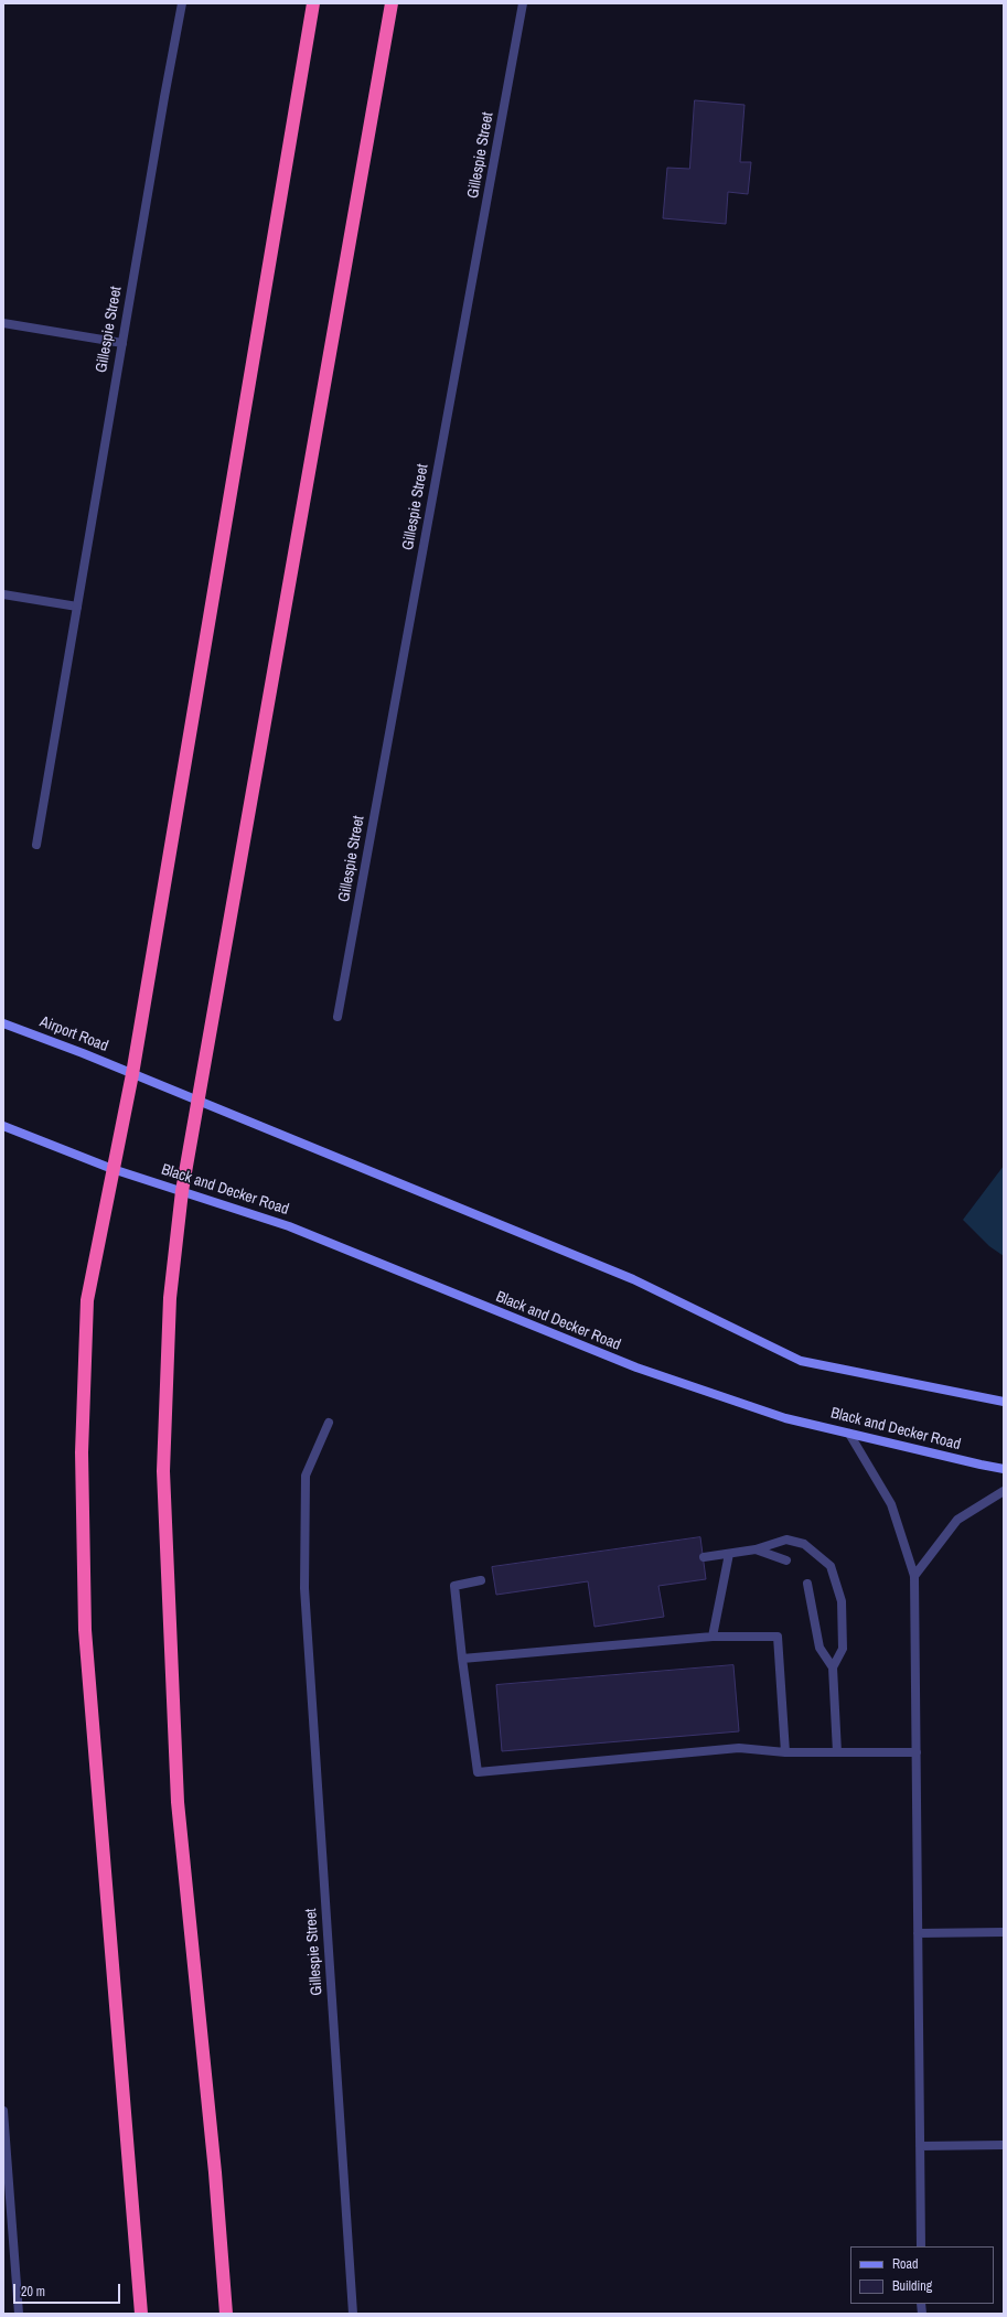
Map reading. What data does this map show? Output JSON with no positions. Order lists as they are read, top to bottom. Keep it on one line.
{"streets":{"main road":["Airport Road","Black and Decker Road"],"street":["Gillespie Street"]},"legend":["Road","Building"],"scale_bar":"20 m"}
